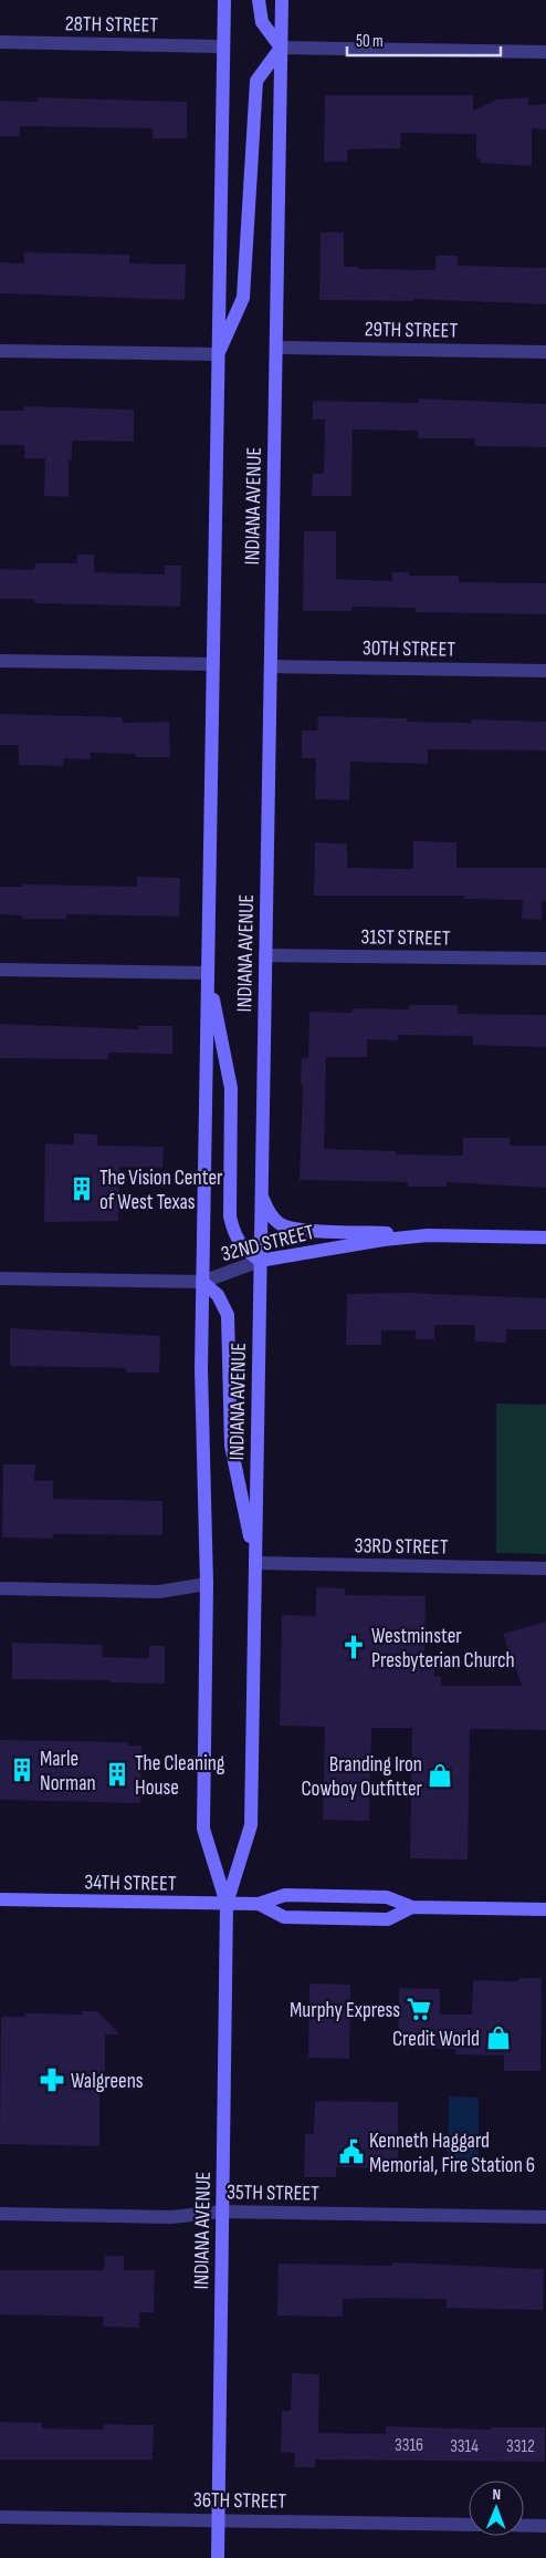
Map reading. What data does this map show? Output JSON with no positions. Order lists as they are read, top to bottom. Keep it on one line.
{"streets":{"main road":["INDIANA AVENUE","32ND STREET","34TH STREET"],"street":["28TH STREET","29TH STREET","30TH STREET","31ST STREET","33RD STREET","35TH STREET","36TH STREET"]},"crossings":[["28TH STREET","INDIANA AVENUE"],["29TH STREET","INDIANA AVENUE"],["INDIANA AVENUE","30TH STREET"],["INDIANA AVENUE","31ST STREET"],["INDIANA AVENUE","32ND STREET"],["INDIANA AVENUE","33RD STREET"],["INDIANA AVENUE","34TH STREET"],["INDIANA AVENUE","35TH STREET"],["INDIANA AVENUE","36TH STREET"]],"places":{"building":["The Vision Center of West Texas","Marle Norman","The Cleaning House"],"church":["Westminster Presbyterian Church"],"shop":["Branding Iron Cowboy Outfitter","Credit World"],"supermarket":["Murphy Express"],"pharmacy":["Walgreens"],"public building":["Kenneth Haggard Memorial, Fire Station 6"]},"house_numbers":["3316","3314","3312"],"scale_bar":"50 m","north":"top"}
